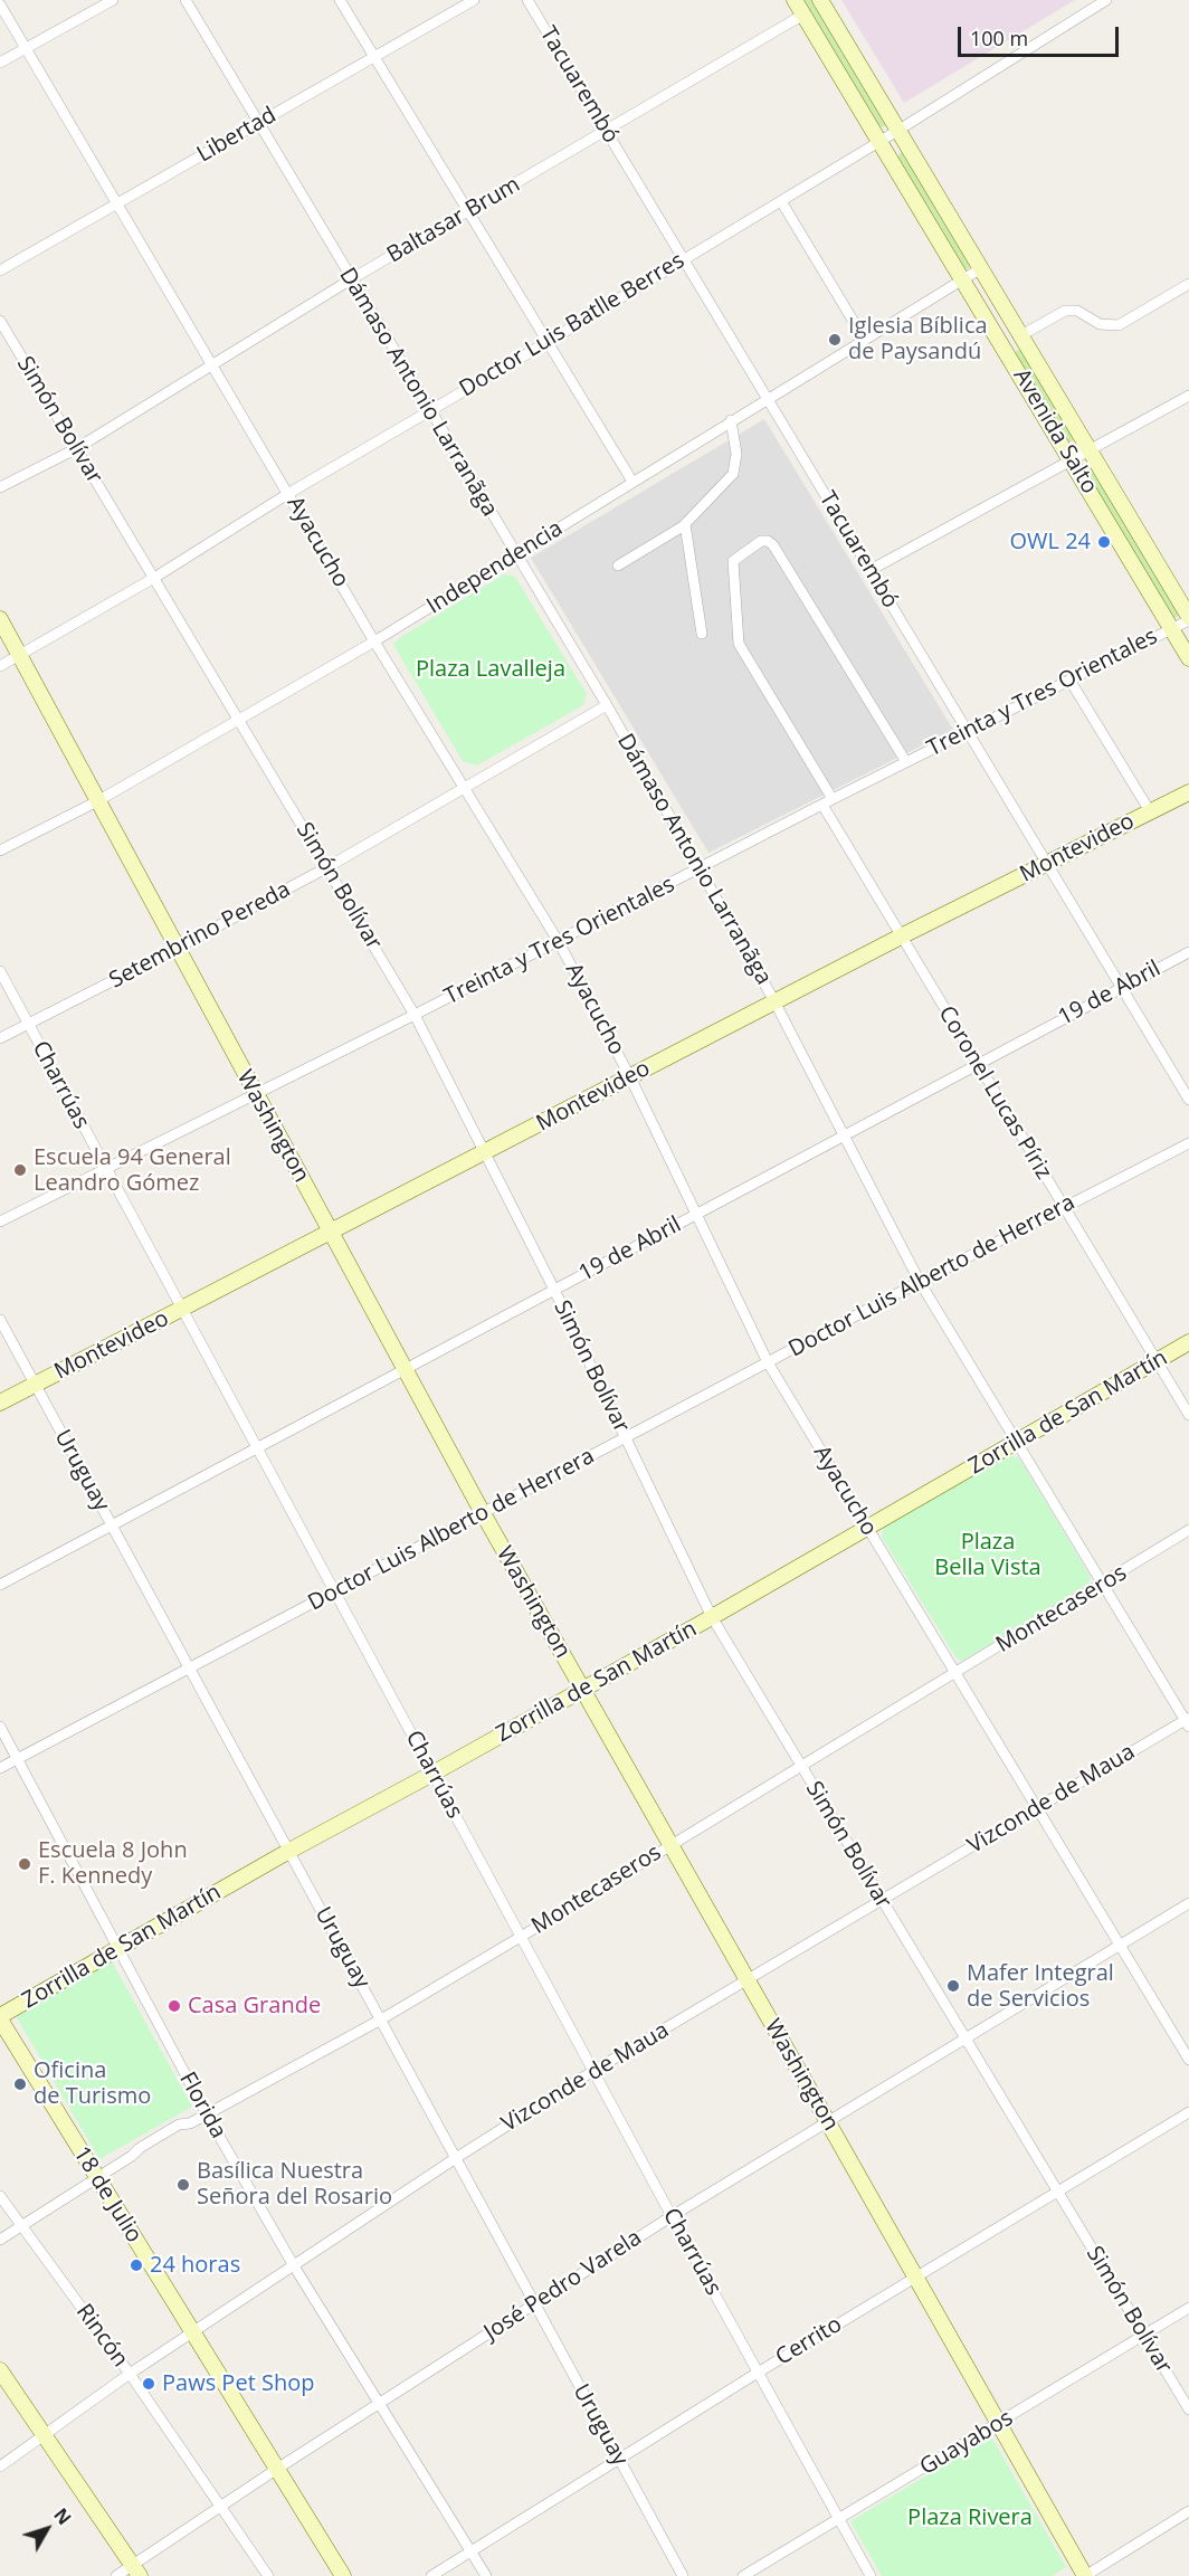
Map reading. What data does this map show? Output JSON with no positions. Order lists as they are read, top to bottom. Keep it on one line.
{"streets":{"street":["Tacuarembó","Libertad","Baltasar Brum","Doctor Luis Batlle Berres","Dámaso Antonio Larranãga","Simón Bolívar","Avenida Salto","Ayacucho","Independencia","Treinta y Tres Orientales","Montevideo","Setembrino Pereda","19 de Abril","Charrúas","Coronel Lucas Píriz","Washington","Doctor Luis Alberto de Herrera","Zorrilla de San Martín","Uruguay","Montecaseros","Vizconde de Maua","Florida","18 de Julio","José Pedro Varela","Rincón","Cerrito","Guayabos"]},"crossings":[["Tacuarembó","Baltasar Brum"],["Tacuarembó","Doctor Luis Batlle Berres"],["Tacuarembó","Independencia"],["Tacuarembó","Treinta y Tres Orientales"],["Tacuarembó","Montevideo"],["Tacuarembó","19 de Abril"],["Libertad","Dámaso Antonio Larranãga"],["Libertad","Ayacucho"],["Baltasar Brum","Dámaso Antonio Larranãga"],["Baltasar Brum","Simón Bolívar"],["Baltasar Brum","Avenida Salto"],["Baltasar Brum","Ayacucho"],["Doctor Luis Batlle Berres","Dámaso Antonio Larranãga"],["Doctor Luis Batlle Berres","Simón Bolívar"],["Doctor Luis Batlle Berres","Avenida Salto"],["Doctor Luis Batlle Berres","Ayacucho"],["Doctor Luis Batlle Berres","Washington"],["Dámaso Antonio Larranãga","Independencia"],["Dámaso Antonio Larranãga","Treinta y Tres Orientales"],["Dámaso Antonio Larranãga","Montevideo"],["Dámaso Antonio Larranãga","Setembrino Pereda"],["Dámaso Antonio Larranãga","19 de Abril"],["Dámaso Antonio Larranãga","Doctor Luis Alberto de Herrera"],["Dámaso Antonio Larranãga","Zorrilla de San Martín"],["Dámaso Antonio Larranãga","Montecaseros"],["Dámaso Antonio Larranãga","Vizconde de Maua"],["Simón Bolívar","Independencia"],["Simón Bolívar","Treinta y Tres Orientales"],["Simón Bolívar","Montevideo"],["Simón Bolívar","Setembrino Pereda"],["Simón Bolívar","19 de Abril"],["Simón Bolívar","Doctor Luis Alberto de Herrera"],["Simón Bolívar","Zorrilla de San Martín"],["Simón Bolívar","Montecaseros"],["Simón Bolívar","Vizconde de Maua"],["Simón Bolívar","José Pedro Varela"],["Simón Bolívar","Cerrito"],["Simón Bolívar","Guayabos"],["Avenida Salto","Independencia"],["Avenida Salto","Treinta y Tres Orientales"],["Ayacucho","Independencia"],["Ayacucho","Treinta y Tres Orientales"],["Ayacucho","Montevideo"],["Ayacucho","Setembrino Pereda"],["Ayacucho","19 de Abril"],["Ayacucho","Doctor Luis Alberto de Herrera"],["Ayacucho","Zorrilla de San Martín"],["Ayacucho","Montecaseros"],["Ayacucho","Vizconde de Maua"],["Ayacucho","José Pedro Varela"],["Independencia","Washington"],["Treinta y Tres Orientales","Charrúas"],["Treinta y Tres Orientales","Coronel Lucas Píriz"],["Treinta y Tres Orientales","Washington"],["Montevideo","Charrúas"],["Montevideo","Coronel Lucas Píriz"],["Montevideo","Washington"],["Montevideo","Uruguay"],["Setembrino Pereda","Charrúas"],["Setembrino Pereda","Washington"],["19 de Abril","Charrúas"],["19 de Abril","Coronel Lucas Píriz"],["19 de Abril","Washington"],["19 de Abril","Uruguay"],["Charrúas","Doctor Luis Alberto de Herrera"],["Charrúas","Zorrilla de San Martín"],["Charrúas","Montecaseros"],["Charrúas","Vizconde de Maua"],["Charrúas","José Pedro Varela"],["Charrúas","Cerrito"],["Charrúas","Guayabos"],["Coronel Lucas Píriz","Doctor Luis Alberto de Herrera"],["Coronel Lucas Píriz","Zorrilla de San Martín"],["Washington","Doctor Luis Alberto de Herrera"],["Washington","Zorrilla de San Martín"],["Washington","Montecaseros"],["Washington","Vizconde de Maua"],["Washington","José Pedro Varela"],["Washington","Cerrito"],["Washington","Guayabos"],["Doctor Luis Alberto de Herrera","Uruguay"],["Doctor Luis Alberto de Herrera","Florida"],["Zorrilla de San Martín","Uruguay"],["Zorrilla de San Martín","Florida"],["Zorrilla de San Martín","18 de Julio"],["Uruguay","Montecaseros"],["Uruguay","Vizconde de Maua"],["Uruguay","José Pedro Varela"],["Uruguay","Cerrito"],["Montecaseros","Florida"],["Montecaseros","18 de Julio"],["Montecaseros","Rincón"],["Vizconde de Maua","Florida"],["Vizconde de Maua","18 de Julio"],["Vizconde de Maua","Rincón"],["Florida","José Pedro Varela"],["Florida","Cerrito"],["18 de Julio","José Pedro Varela"],["José Pedro Varela","Rincón"]],"parks":["Plaza Lavalleja","Plaza Bella Vista","Plaza Rivera"],"places":["Iglesia Bíblica de Paysandú","OWL 24","Escuela 94 General Leandro Gómez","Escuela 8 John F. Kennedy","Mafer Integral de Servicios","Casa Grande","Oficina de Turismo","Basílica Nuestra Señora del Rosario","24 horas","Paws Pet Shop"],"scale_bar":"100 m","north":"top right"}
